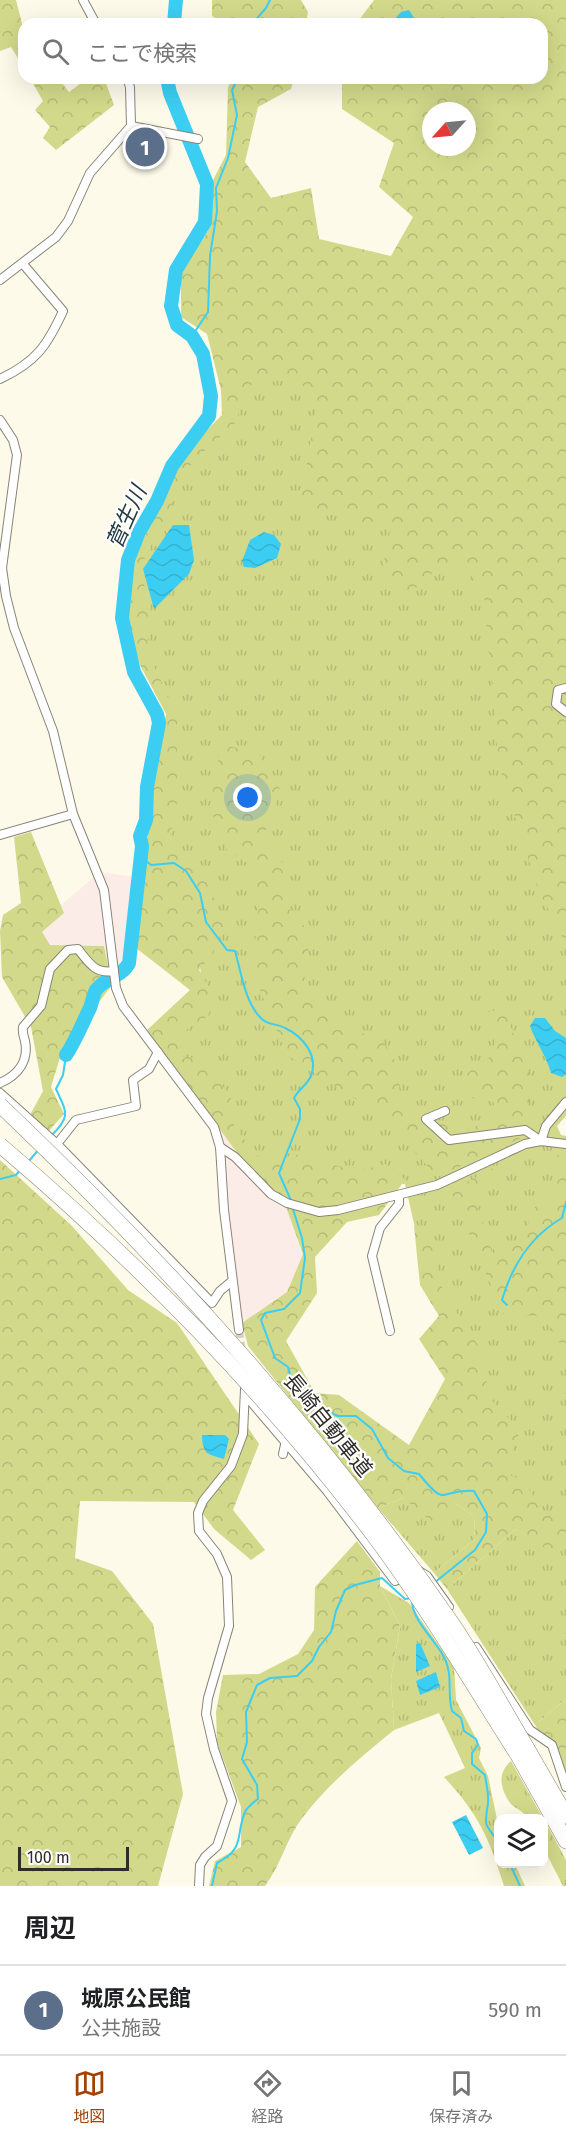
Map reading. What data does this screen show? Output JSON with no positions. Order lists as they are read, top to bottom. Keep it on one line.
{"streets":{"highway":["長崎自動車道"]},"water":["菅生川"],"scale_bar":"100 m","north":"bottom left","page":{"search":"ここで検索","pins":"1","scale":"100 m","heading":"周辺","list":[{"mark":"1","name":"城原公民館","note":"公共施設","value":"590 m"}],"nav":["地図","経路","保存済み"]}}
